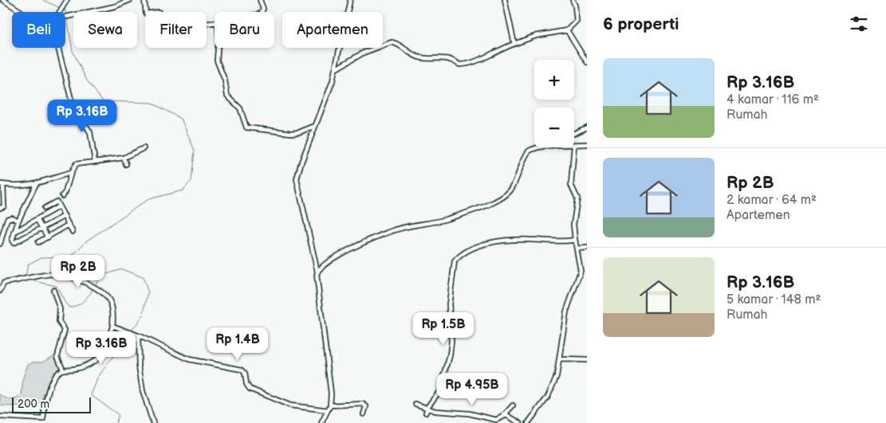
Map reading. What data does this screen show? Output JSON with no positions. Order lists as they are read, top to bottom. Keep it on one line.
{"scale_bar":"200 m","page":{"heading":"6 properti","chip":["Beli","Sewa","Filter","Baru","Apartemen"],"list":[{"name":"Rp 3.16B","note":"4 kamar · 116 m² · Rumah"},{"name":"Rp 2B","note":"2 kamar · 64 m² · Apartemen"},{"name":"Rp 3.16B","note":"5 kamar · 148 m² · Rumah"}],"map_buttons":["+","−"],"price":["Rp 3.16B","Rp 2B","Rp 1.5B","Rp 1.4B","Rp 3.16B","Rp 4.95B"],"scale":"200 m"}}
